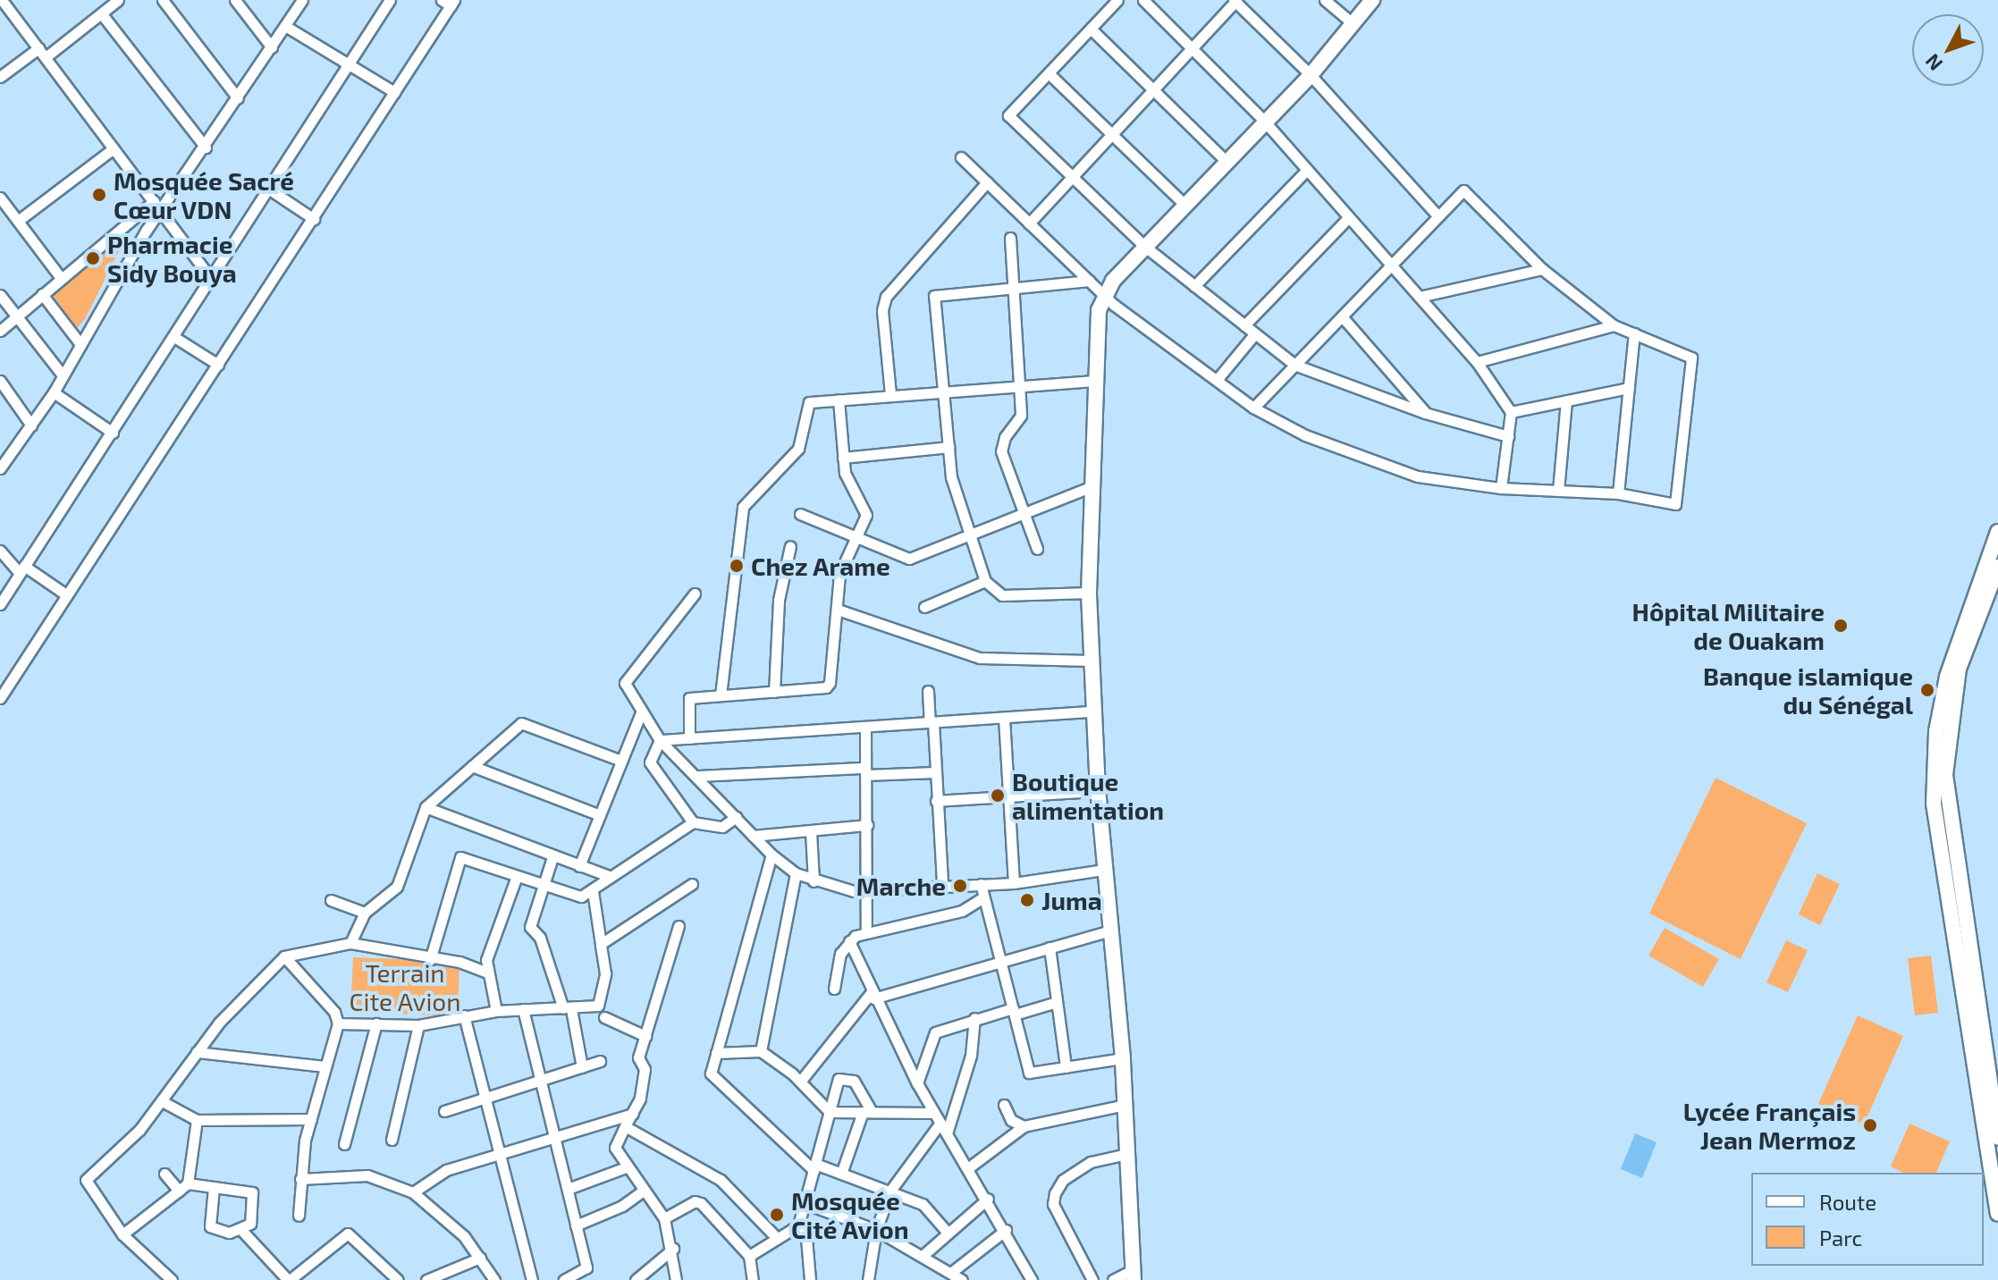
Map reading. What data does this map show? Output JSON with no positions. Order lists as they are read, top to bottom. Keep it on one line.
{"parks":["Terrain Cite Avion"],"places":["Mosquée Sacré Cœur VDN","Pharmacie Sidy Bouya","Chez Arame","Hôpital Militaire de Ouakam","Banque islamique du Sénégal","Boutique alimentation","Marche","Juma","Lycée Français Jean Mermoz","Mosquée Cité Avion"],"legend":["Route","Parc"],"north":"bottom left"}
